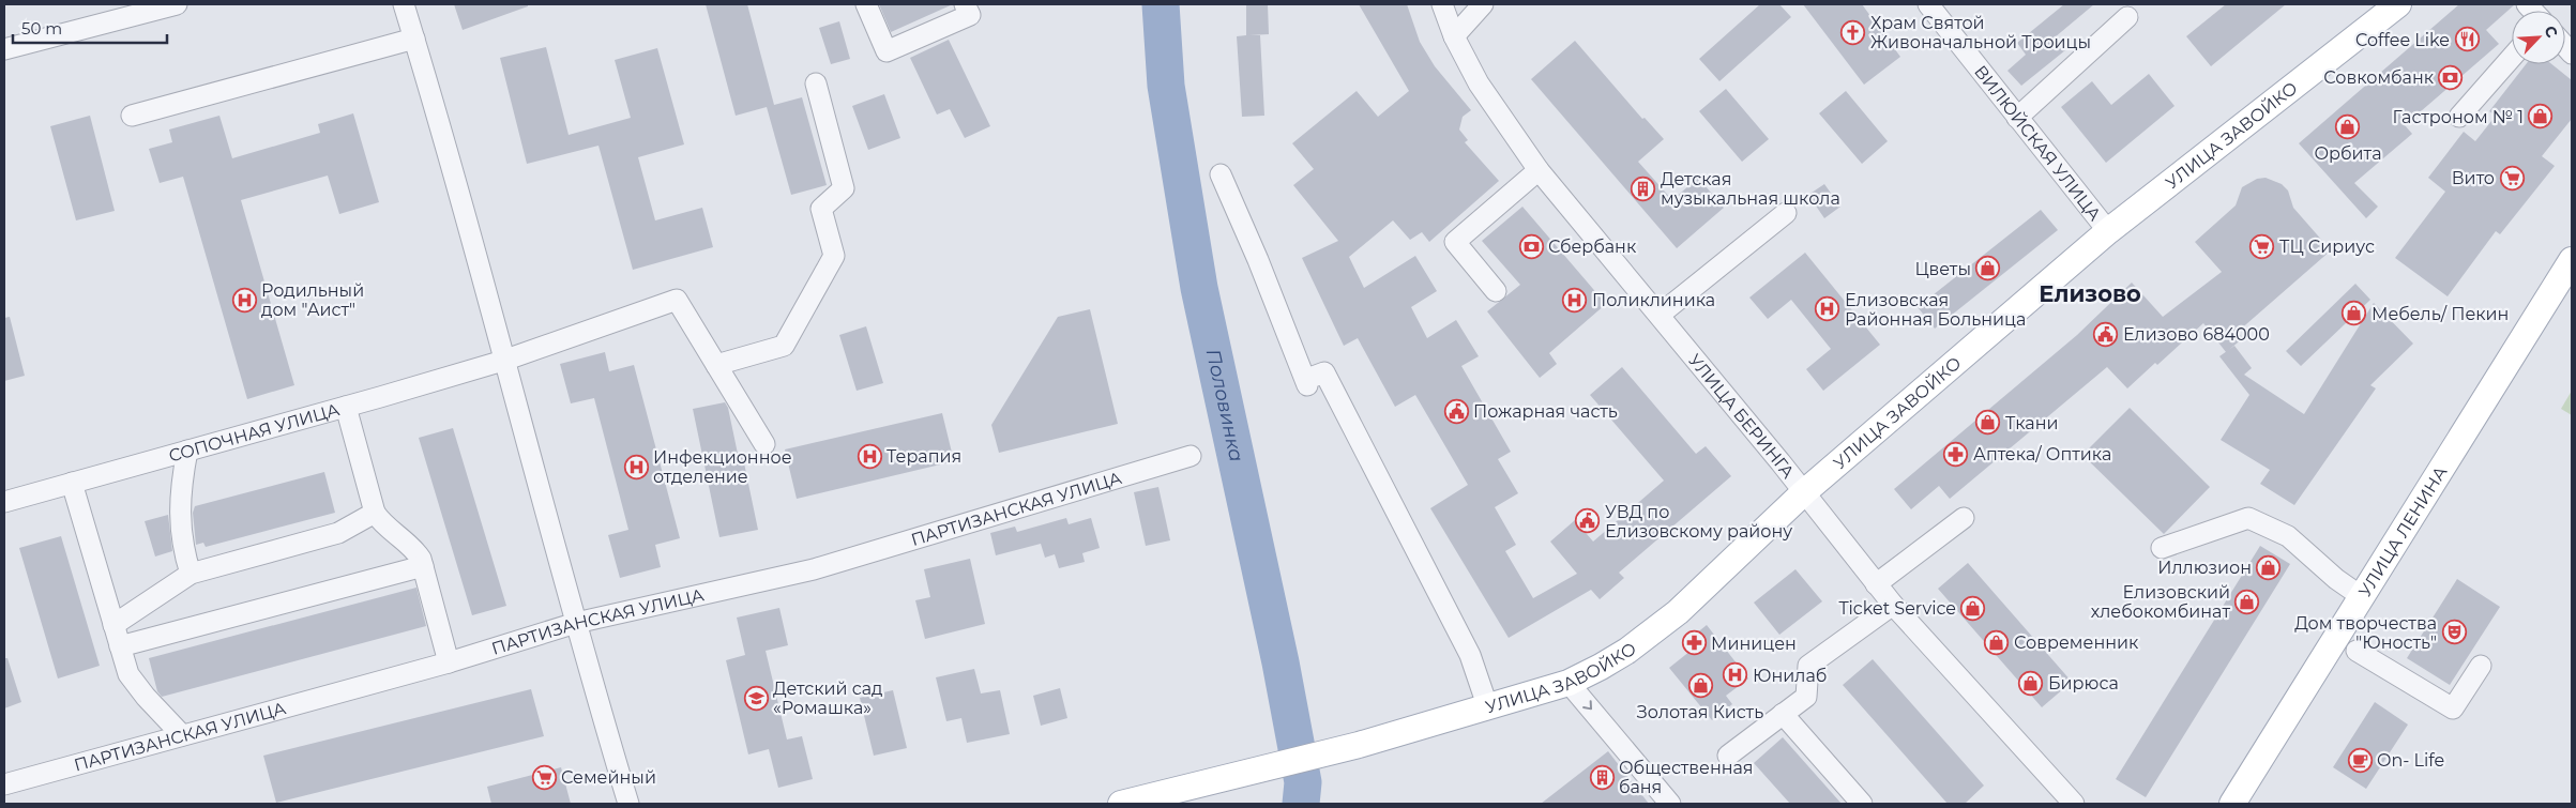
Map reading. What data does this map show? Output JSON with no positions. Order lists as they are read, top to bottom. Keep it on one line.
{"streets":{"main road":["УЛИЦА ЗАВОЙКО","УЛИЦА ЛЕНИНА"],"street":["ВИЛЮЙСКАЯ УЛИЦА","УЛИЦА БЕРИНГА","СОПОЧНАЯ УЛИЦА","ПАРТИЗАНСКАЯ УЛИЦА"]},"crossings":[["УЛИЦА ЗАВОЙКО","ВИЛЮЙСКАЯ УЛИЦА"],["УЛИЦА ЗАВОЙКО","УЛИЦА БЕРИНГА"]],"districts":["Елизово"],"water":["Половинка"],"places":{"church":["Храм Святой Живоначальной Троицы"],"restaurant":["Coffee Like"],"bank":["Совкомбанк","Сбербанк"],"shop":["Гастроном № 1","Орбита","Цветы","Мебель/ Пекин","Ткани","Иллюзион","Елизовский хлебокомбинат","Ticket Service","Современник","Бирюса","Золотая Кисть"],"supermarket":["Вито","ТЦ Сириус","Семейный"],"building":["Детская музыкальная школа","Общественная баня"],"hospital":["Родильный дом \"Аист\"","Поликлиника","Елизовская Районная Больница","Терапия","Инфекционное отделение","Юнилаб"],"public building":["Елизово 684000","Пожарная часть","УВД по Елизовскому району"],"pharmacy":["Аптека/ Оптика","Миницен"],"theatre":["Дом творчества \"Юность\""],"school or university":["Детский сад «Ромашка»"],"cafe":["On- Life"]},"scale_bar":"50 m","north":"top right"}
